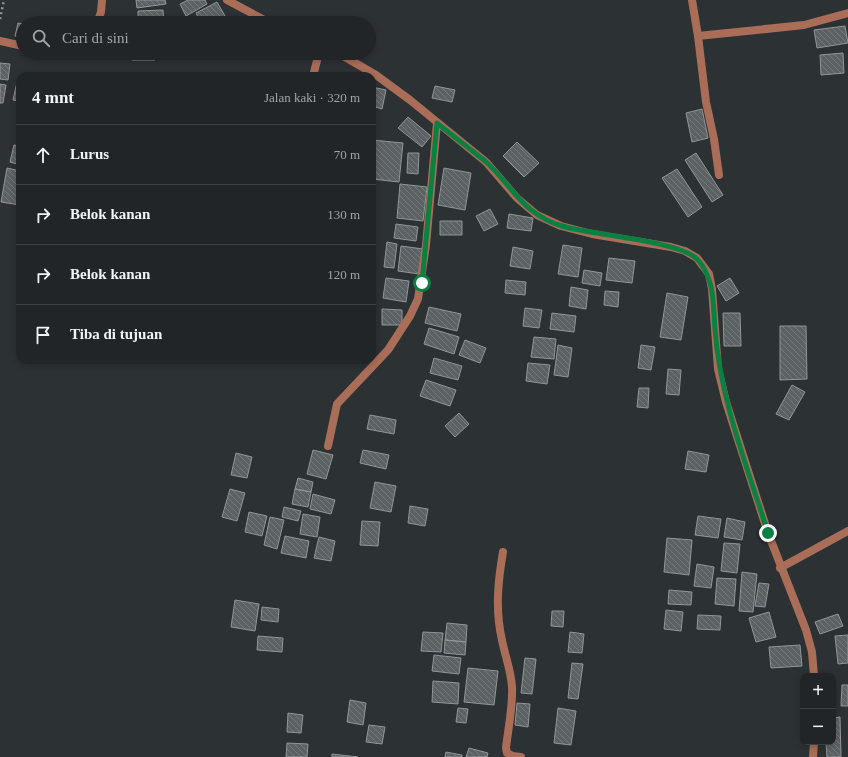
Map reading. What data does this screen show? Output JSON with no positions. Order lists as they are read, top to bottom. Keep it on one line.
{"page":{"search":"Cari di sini","heading":["4 mnt","Jalan kaki · 320 m"],"list":[["Lurus","70 m"],["Belok kanan","130 m"],["Belok kanan","120 m"],"Tiba di tujuan"],"map_buttons":["+","−"]}}
